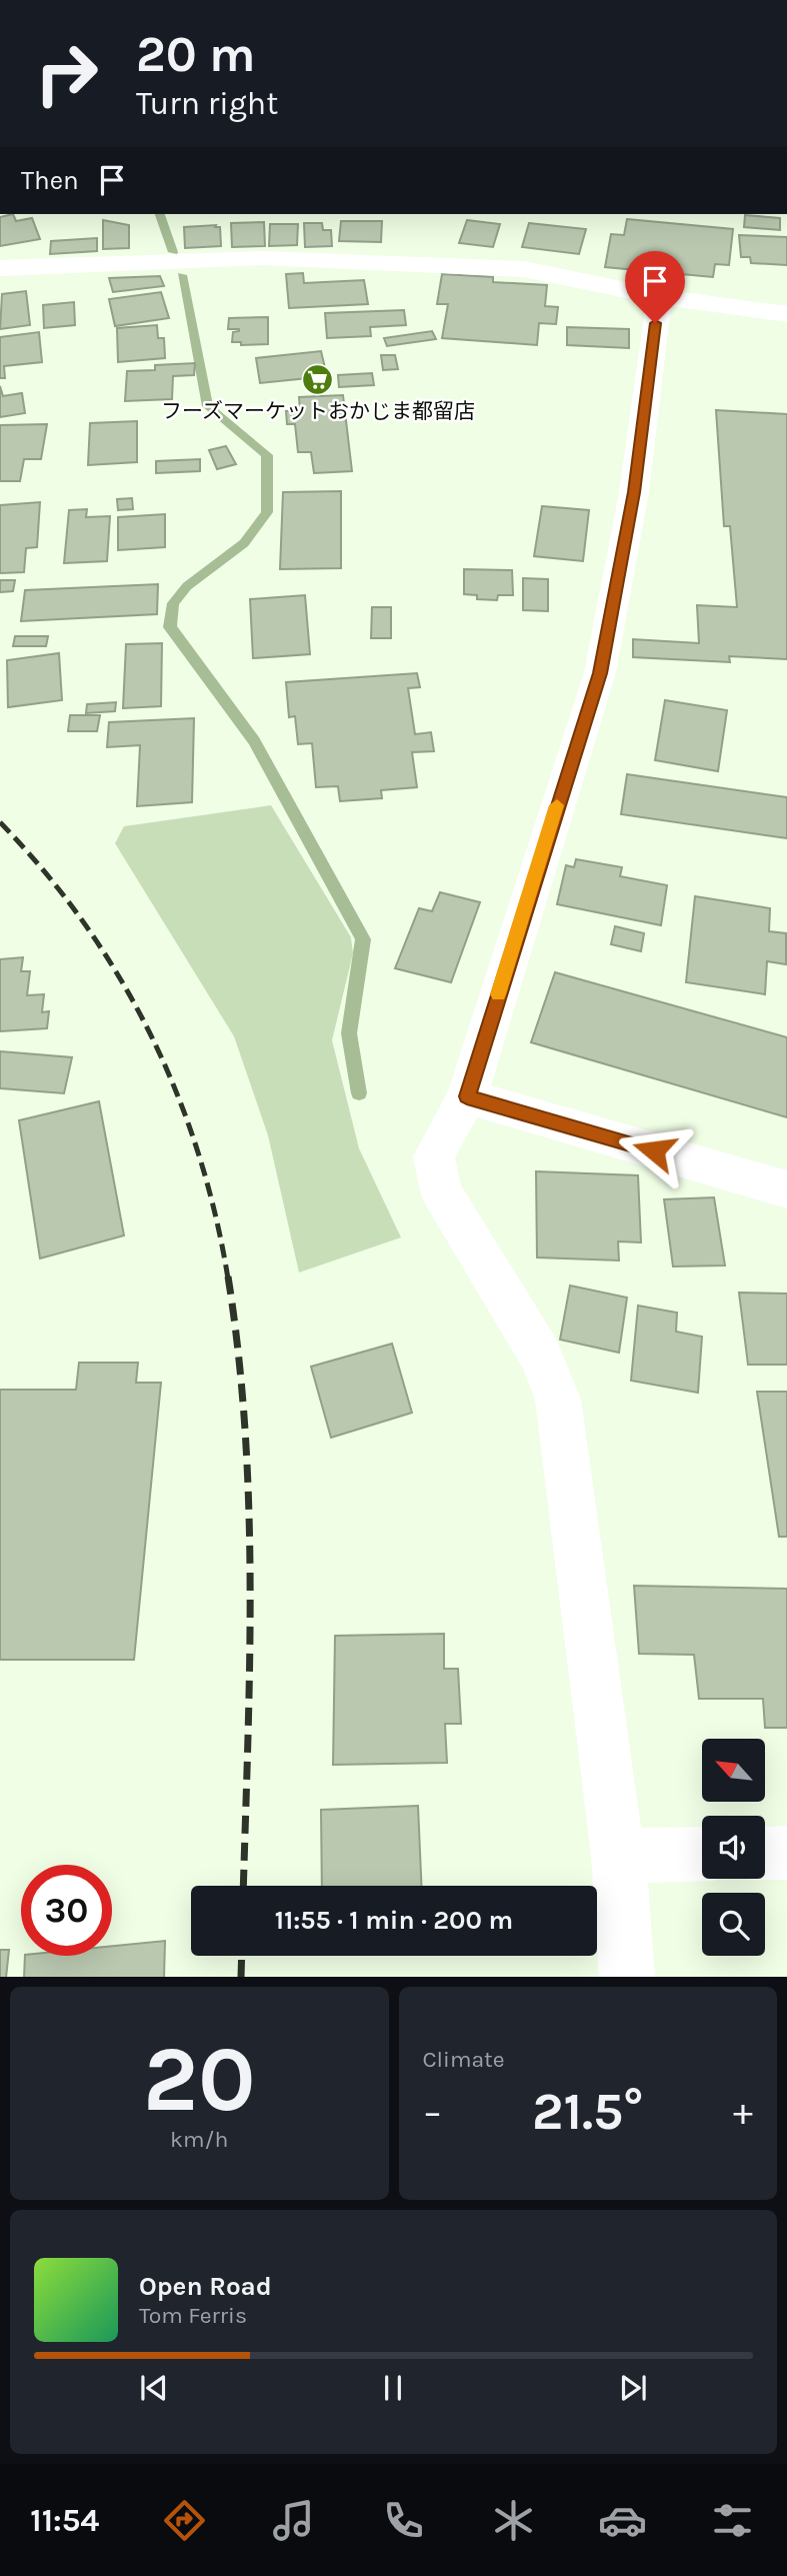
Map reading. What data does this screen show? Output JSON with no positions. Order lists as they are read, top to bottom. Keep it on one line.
{"places":{"supermarket":["フーズマーケットおかじま都留店"]},"north":"top left","page":{"turn":["20 m","Turn right"],"then":"Then","limit":"30","trip":"11:55 · 1 min · 200 m","tile":[["20","km/h"],"Climate"],"heat":["−","21.5°","+"],"song":["Open Road","Tom Ferris"],"tabs":"11:54"}}
